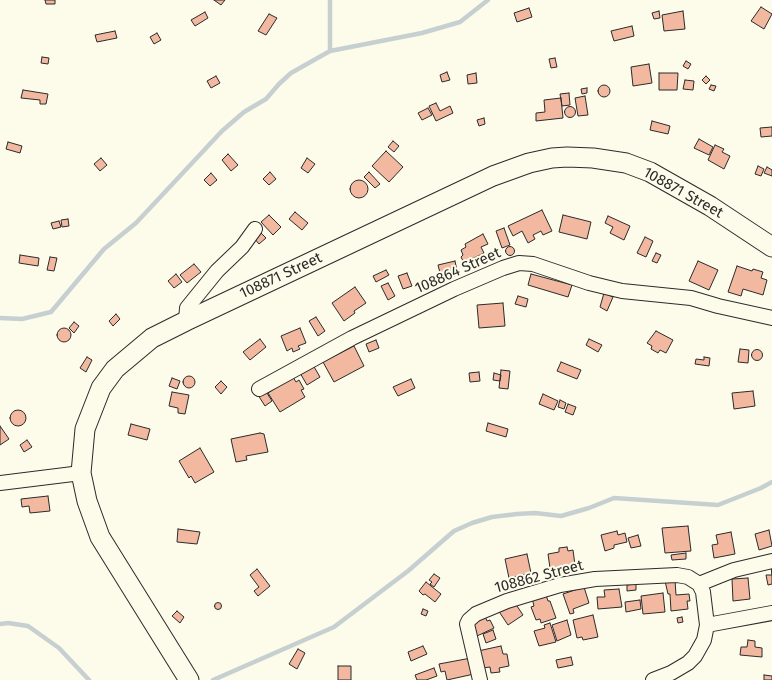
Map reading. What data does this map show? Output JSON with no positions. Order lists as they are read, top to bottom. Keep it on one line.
{"streets":{"street":["108871 Street","108864 Street","108862 Street"]}}
